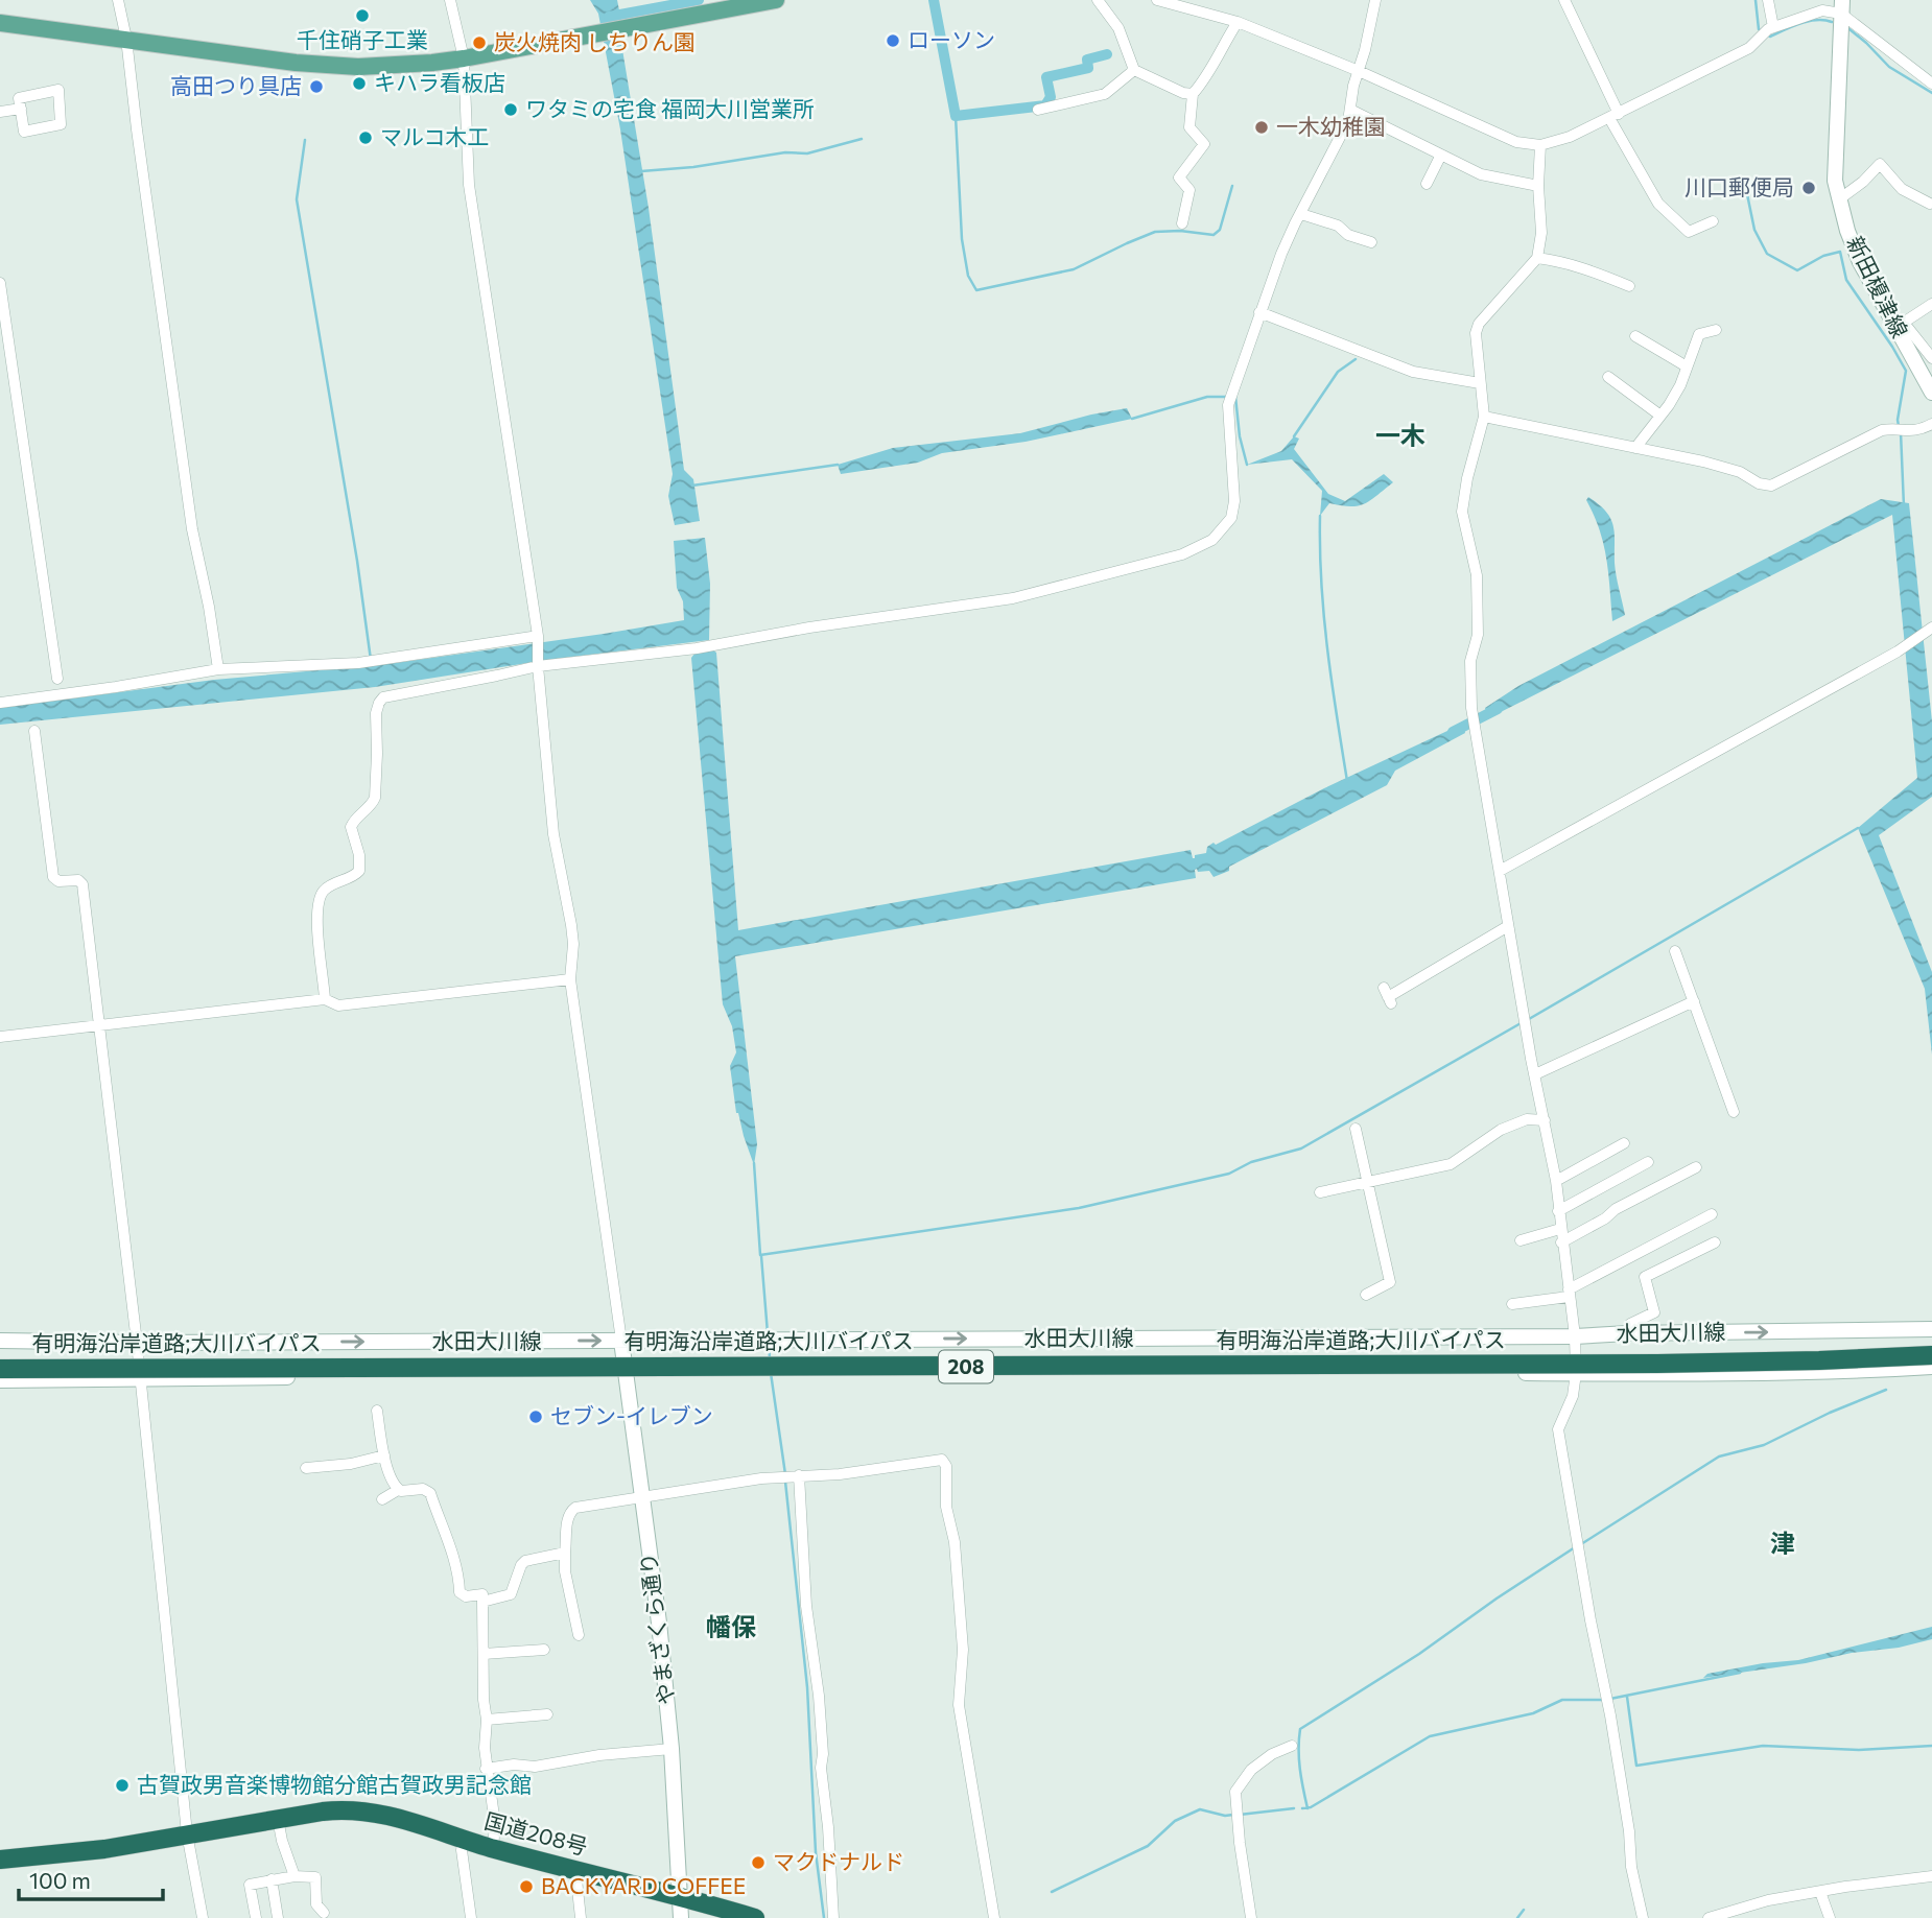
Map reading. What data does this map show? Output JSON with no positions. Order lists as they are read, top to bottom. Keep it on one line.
{"streets":{"highway":["有明海沿岸道路;大川バイパス","208","国道208号"],"main road":["新田榎津線","水田大川線","やまざくら通り"]},"crossings":[["水田大川線","やまざくら通り"],["やまざくら通り","国道208号"]],"districts":["一木","津","幡保"],"places":["千住硝子工業","ローソン","炭火焼肉 しちりん園","キハラ看板店","高田つり具店","ワタミの宅食 福岡大川営業所","一木幼稚園","マルコ木工","川口郵便局","セブン-イレブン","古賀政男音楽博物館分館古賀政男記念館","マクドナルド","BACKYARD COFFEE"],"scale_bar":"100 m"}
